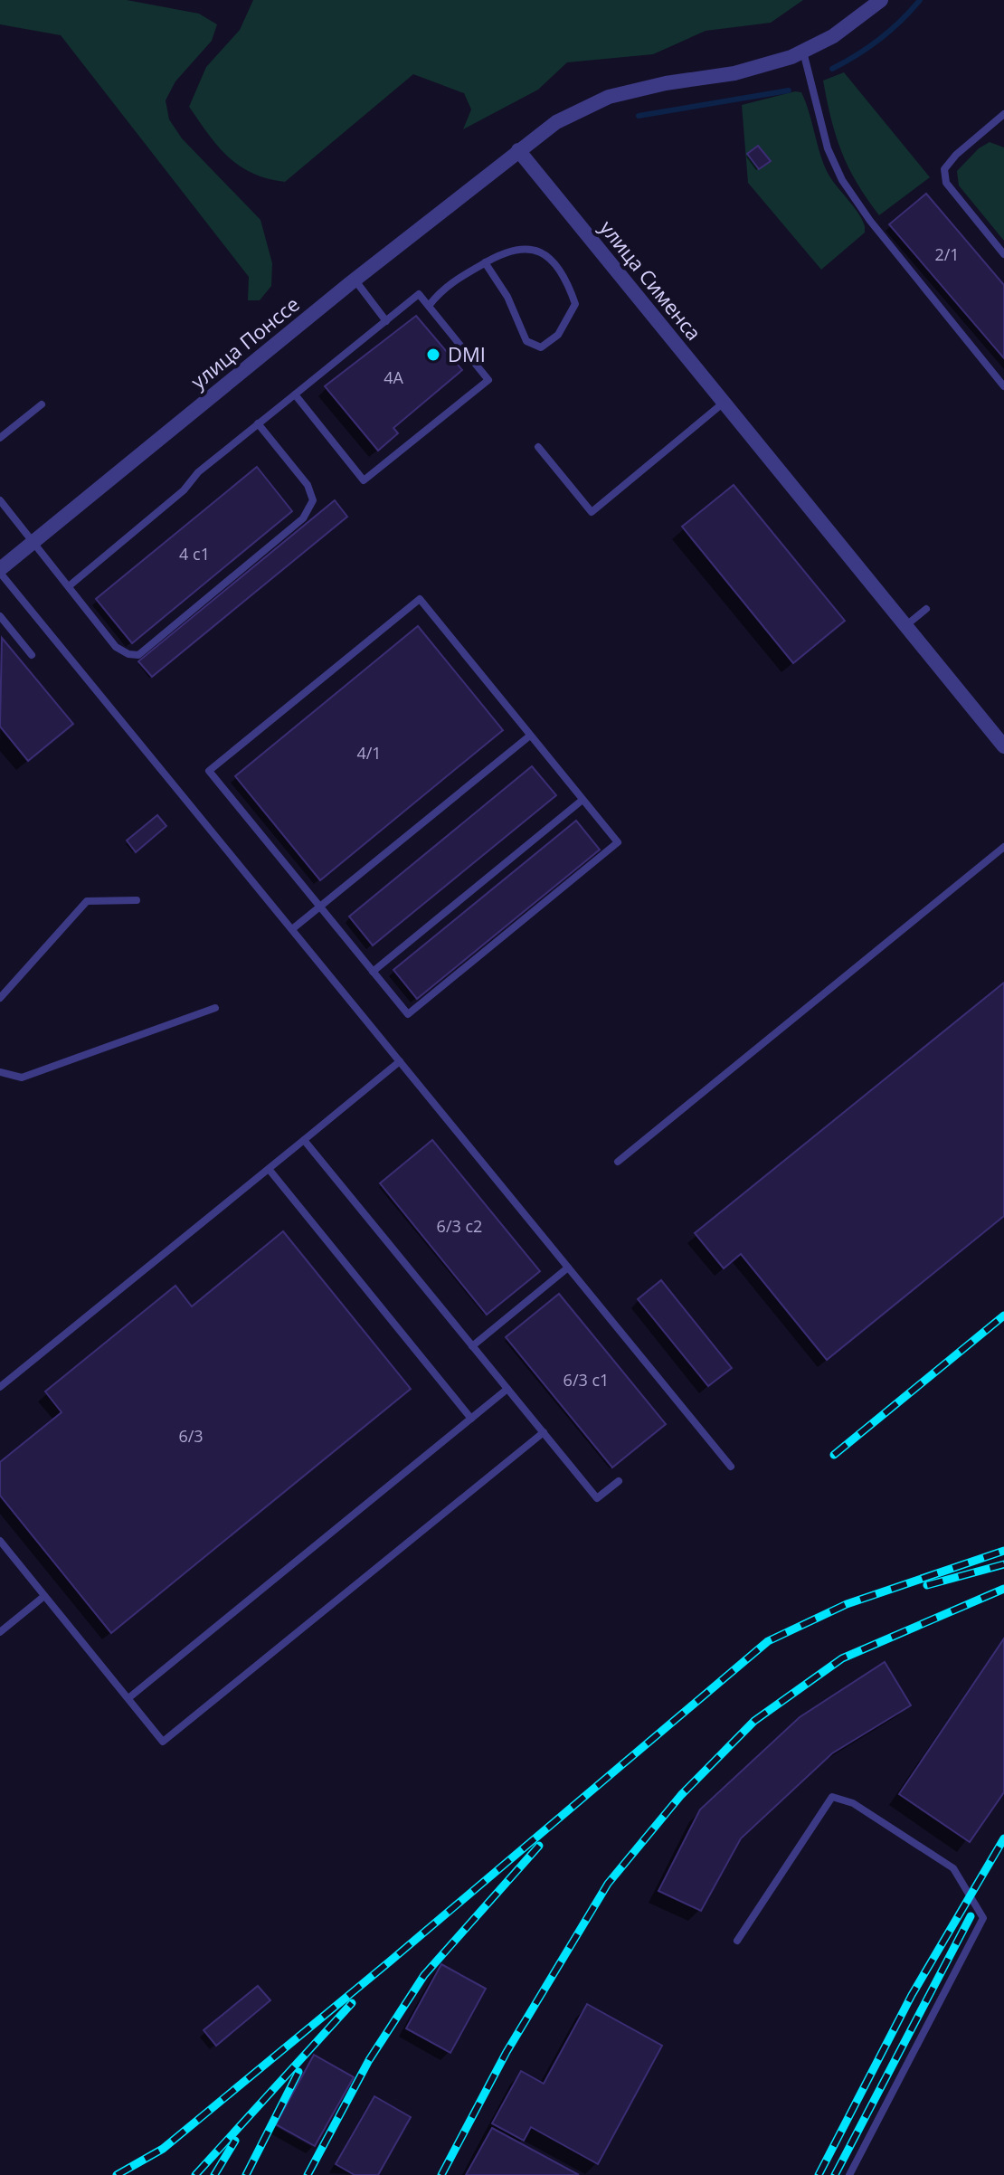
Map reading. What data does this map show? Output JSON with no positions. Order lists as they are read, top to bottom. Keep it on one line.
{"streets":{"street":["улица Сименса","улица Понссе"]},"crossings":[["улица Сименса","улица Понссе"]],"places":["DMI"],"house_numbers":["2/1","4А","4 с1","4/1","6/3 с2","6/3 с1","6/3"]}
